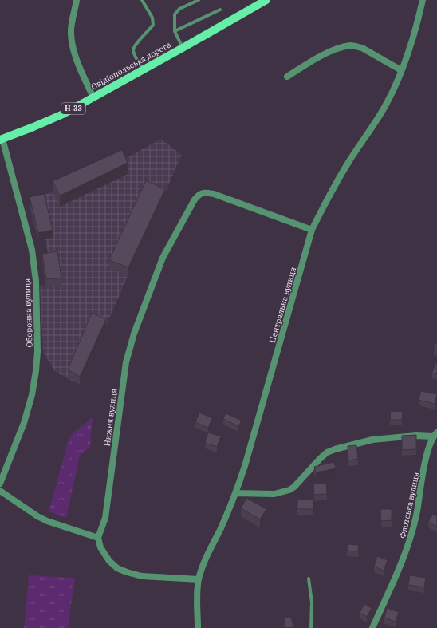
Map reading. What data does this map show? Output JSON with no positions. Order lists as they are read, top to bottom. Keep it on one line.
{"streets":{"main road":["Овідіопольська дорога","Н-33"],"street":["Центральна вулиця","Оборонна вулиця","Нижня вулиця","Флотська вулиця"]},"crossings":[["Овідіопольська дорога","Оборонна вулиця"],["Центральна вулиця","Нижня вулиця"],["Центральна вулиця","Флотська вулиця"]]}
